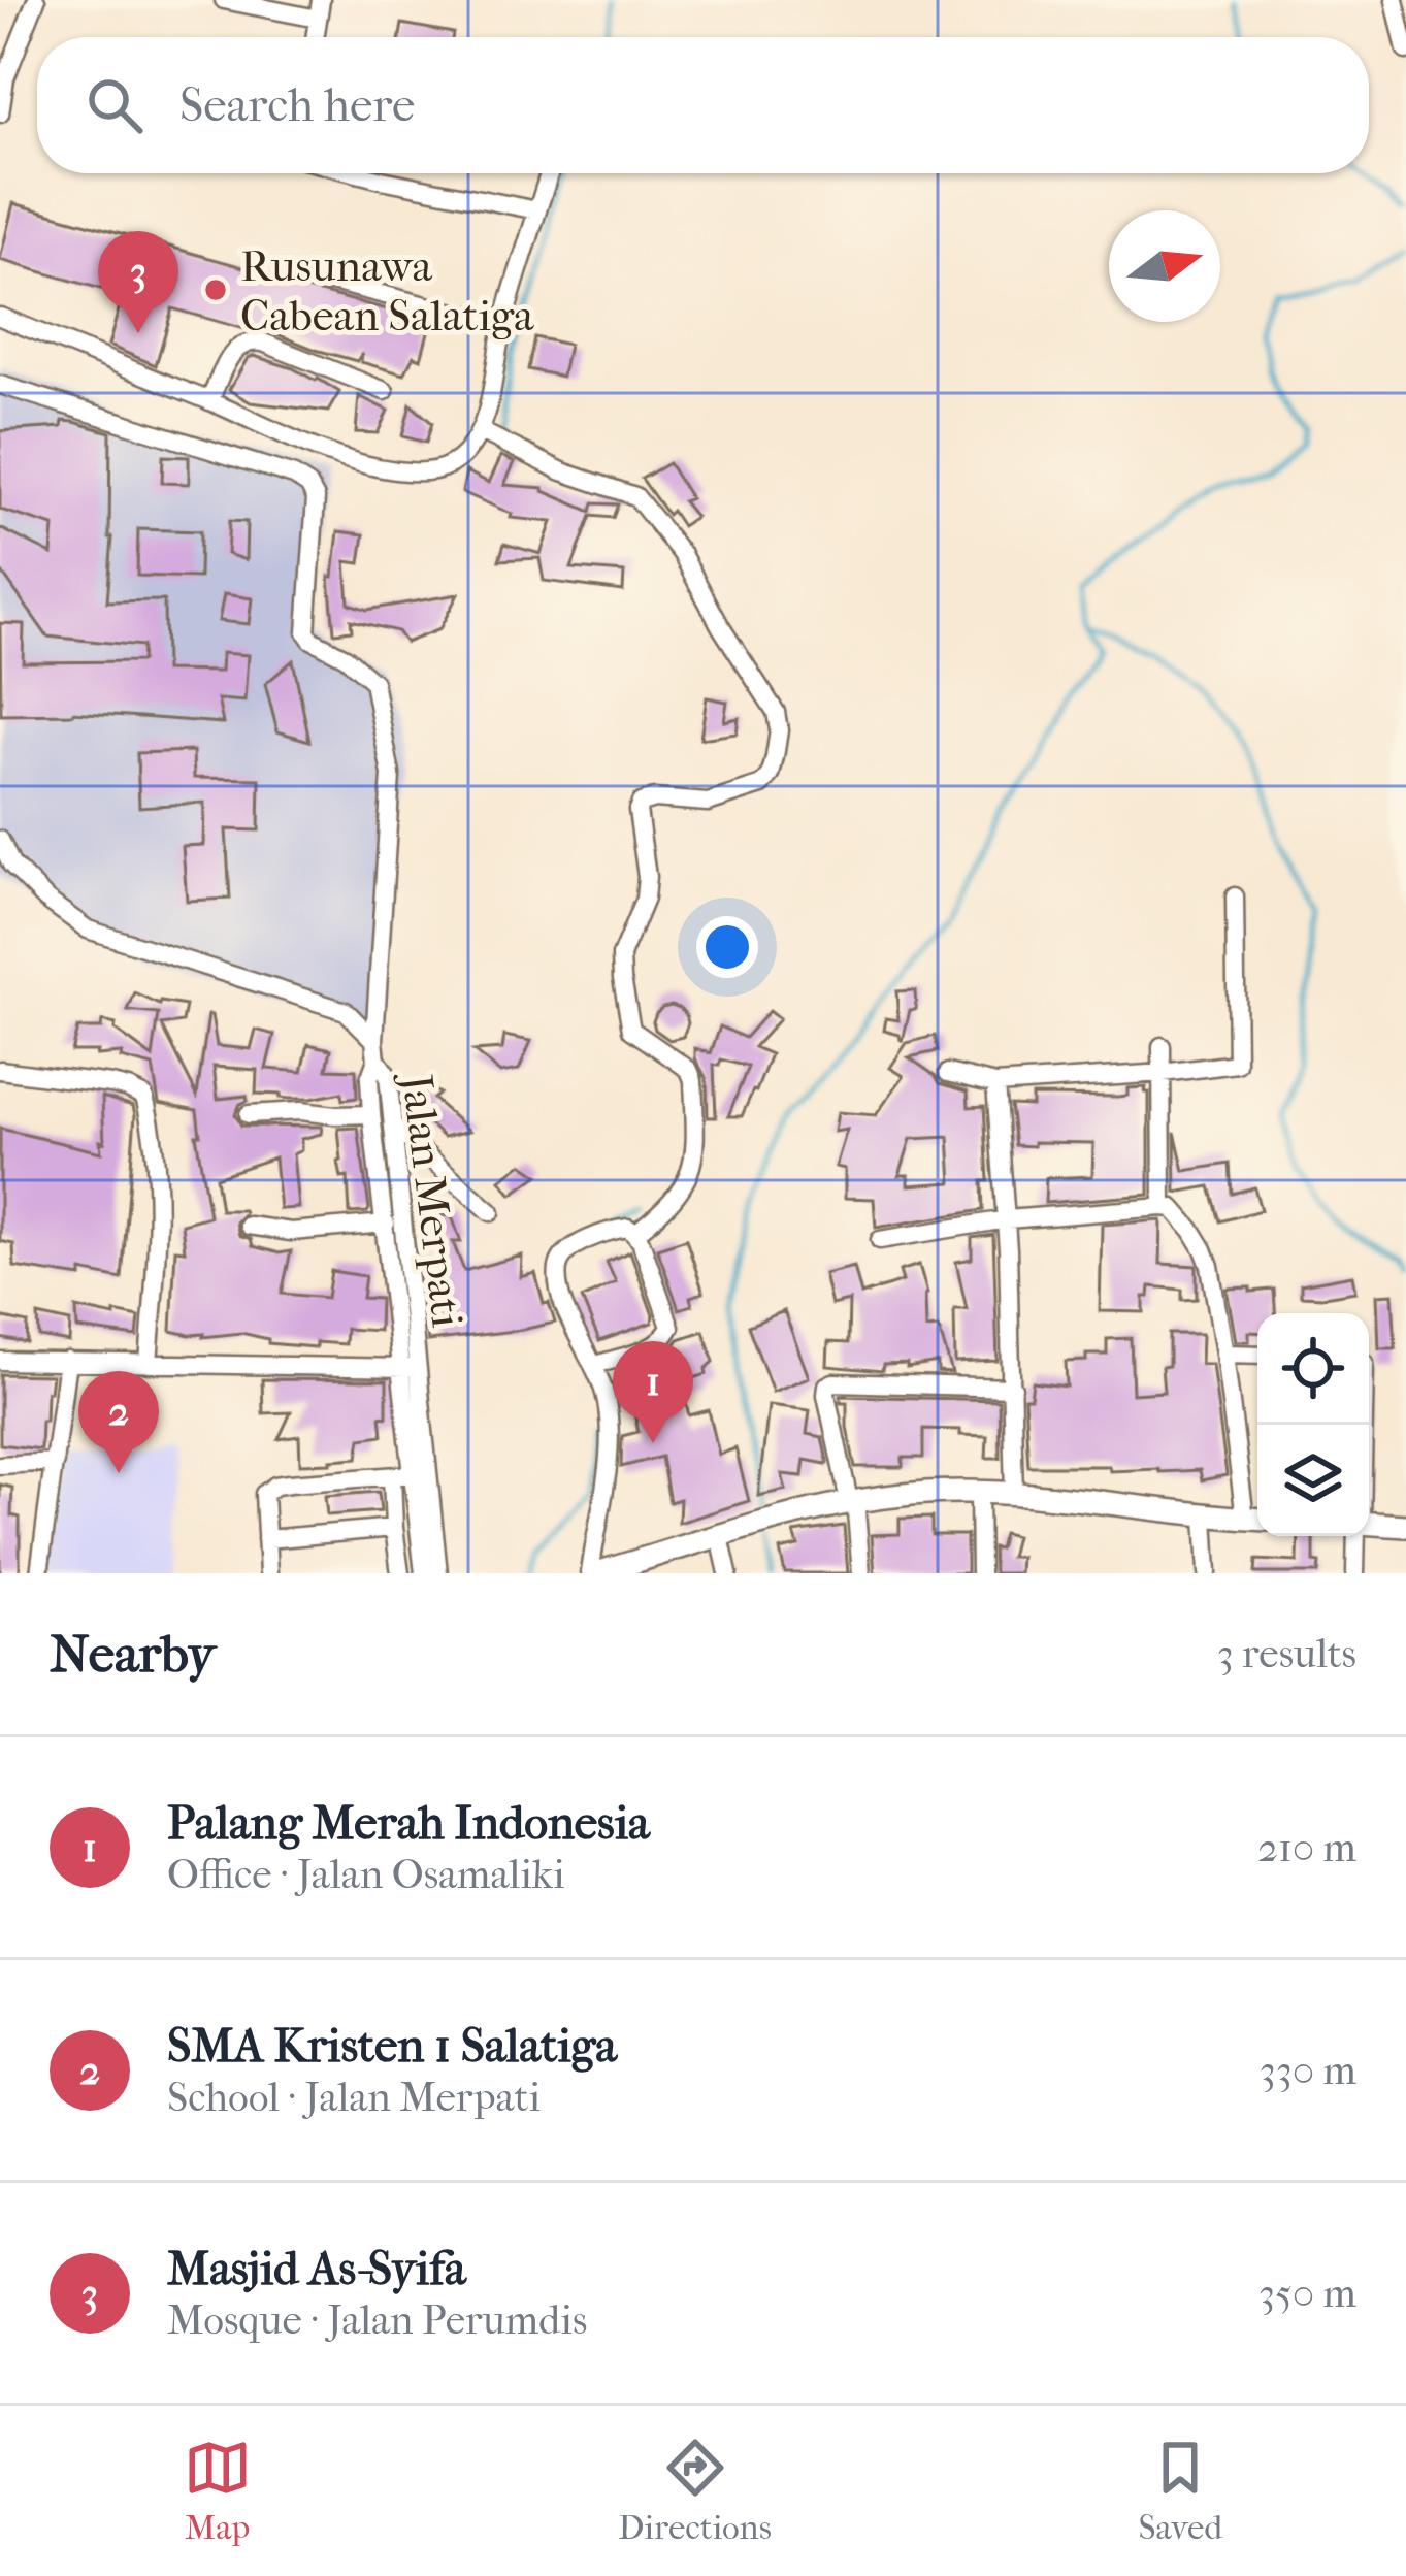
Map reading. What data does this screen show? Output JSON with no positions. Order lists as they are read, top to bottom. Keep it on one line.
{"streets":{"street":["Jalan Merpati"]},"places":["Rusunawa Cabean Salatiga"],"north":"right","page":{"search":"Search here","pins":["3","1","2"],"heading":["Nearby","3 results"],"list":[{"mark":"1","name":"Palang Merah Indonesia","note":"Office · Jalan Osamaliki","value":"210 m"},{"mark":"2","name":"SMA Kristen 1 Salatiga","note":"School · Jalan Merpati","value":"330 m"},{"mark":"3","name":"Masjid As-Syifa","note":"Mosque · Jalan Perumdis","value":"350 m"}],"nav":["Map","Directions","Saved"]}}
